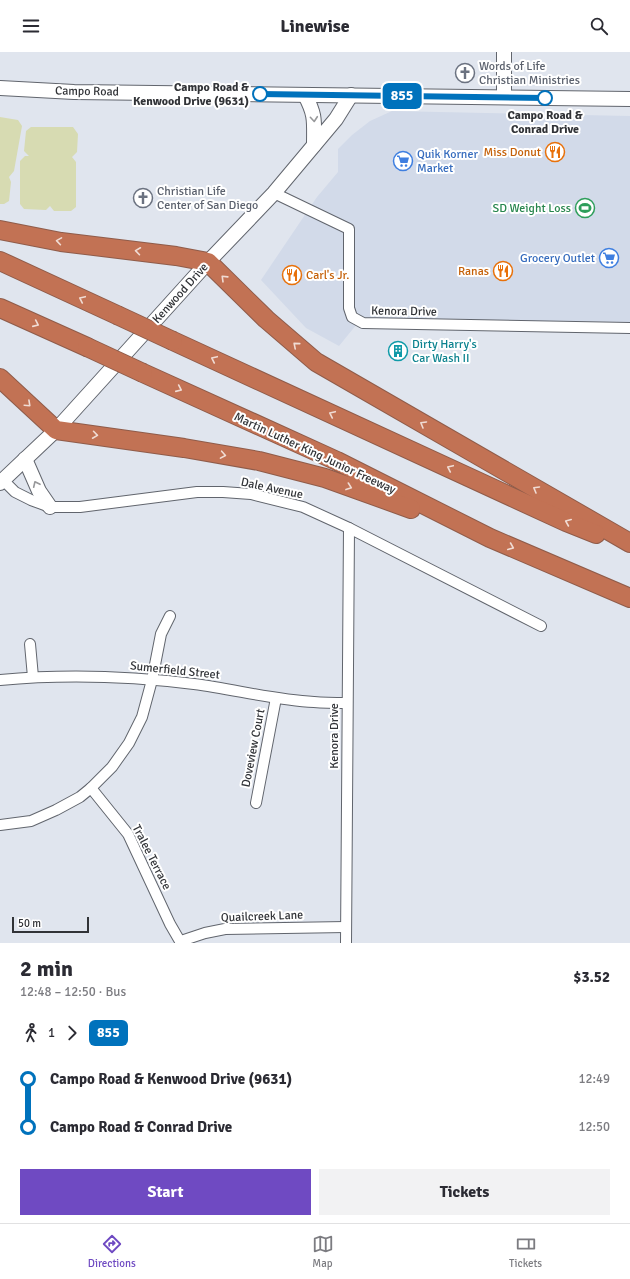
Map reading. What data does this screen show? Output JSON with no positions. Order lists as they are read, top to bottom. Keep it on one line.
{"streets":{"highway":["Martin Luther King Junior Freeway"],"main road":["Campo Road","Kenwood Drive"],"street":["Kenora Drive","Dale Avenue","Sumerfield Street","Doveview Court","Tralee Terrace","Quailcreek Lane"]},"crossings":[["Campo Road","Kenwood Drive"],["Kenwood Drive","Kenora Drive"],["Kenwood Drive","Dale Avenue"],["Kenora Drive","Dale Avenue"],["Kenora Drive","Sumerfield Street"],["Kenora Drive","Quailcreek Lane"],["Sumerfield Street","Doveview Court"],["Tralee Terrace","Quailcreek Lane"]],"places":{"church":["Words of Life Christian Ministries","Christian Life Center of San Diego"],"other":["Campo Road & Kenwood Drive (9631)","Campo Road & Conrad Drive"],"restaurant":["Miss Donut","Ranas","Carl's Jr."],"supermarket":["Quik Korner Market","Grocery Outlet"],"sports":["SD Weight Loss"],"building":["Dirty Harry's Car Wash II"]},"lines":["bus line 855"],"scale_bar":"50 m","page":{"header":"Linewise","on_map":"855","scale":"50 m","heading":["2 min","12:48 – 12:50 · Bus","$3.52"],"legs":["1","855"],"list":[{"name":"Campo Road & Kenwood Drive (9631)","value":"12:49"},{"name":"Campo Road & Conrad Drive","value":"12:50"}],"buttons":["Start","Tickets"],"tabs":["Directions","Map","Tickets"]}}
